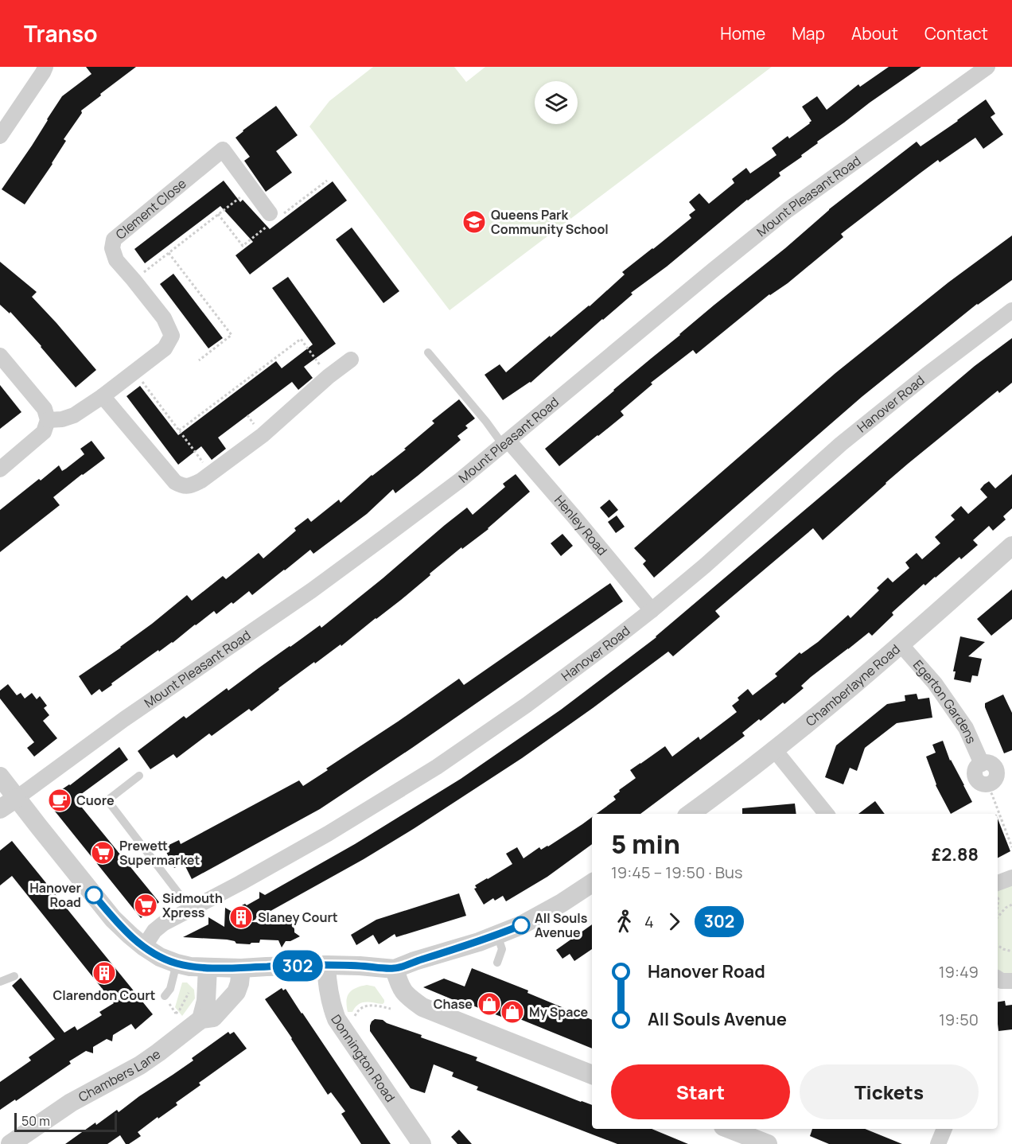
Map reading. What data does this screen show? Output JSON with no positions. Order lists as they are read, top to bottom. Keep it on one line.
{"streets":{"street":["Mount Pleasant Road","Clement Close","Hanover Road","Henley Road","Chamberlayne Road","Egerton Gardens","Donnington Road","Chambers Lane"]},"crossings":[["Mount Pleasant Road","Henley Road"],["Hanover Road","Henley Road"],["Chamberlayne Road","Egerton Gardens"]],"places":{"school or university":["Queens Park Community School"],"cafe":["Cuore"],"supermarket":["Prewett Supermarket","Sidmouth Xpress"],"other":["Hanover Road","All Souls Avenue"],"building":["Slaney Court","Clarendon Court"],"shop":["Chase","My Space"]},"lines":["bus line 302"],"scale_bar":"50 m","page":{"header":"Transo","nav":["Home","Map","About","Contact"],"on_map":"302","heading":["5 min","19:45 – 19:50 · Bus","£2.88"],"legs":["4","302"],"list":[{"name":"Hanover Road","value":"19:49"},{"name":"All Souls Avenue","value":"19:50"}],"buttons":["Start","Tickets"],"scale":"50 m"}}
